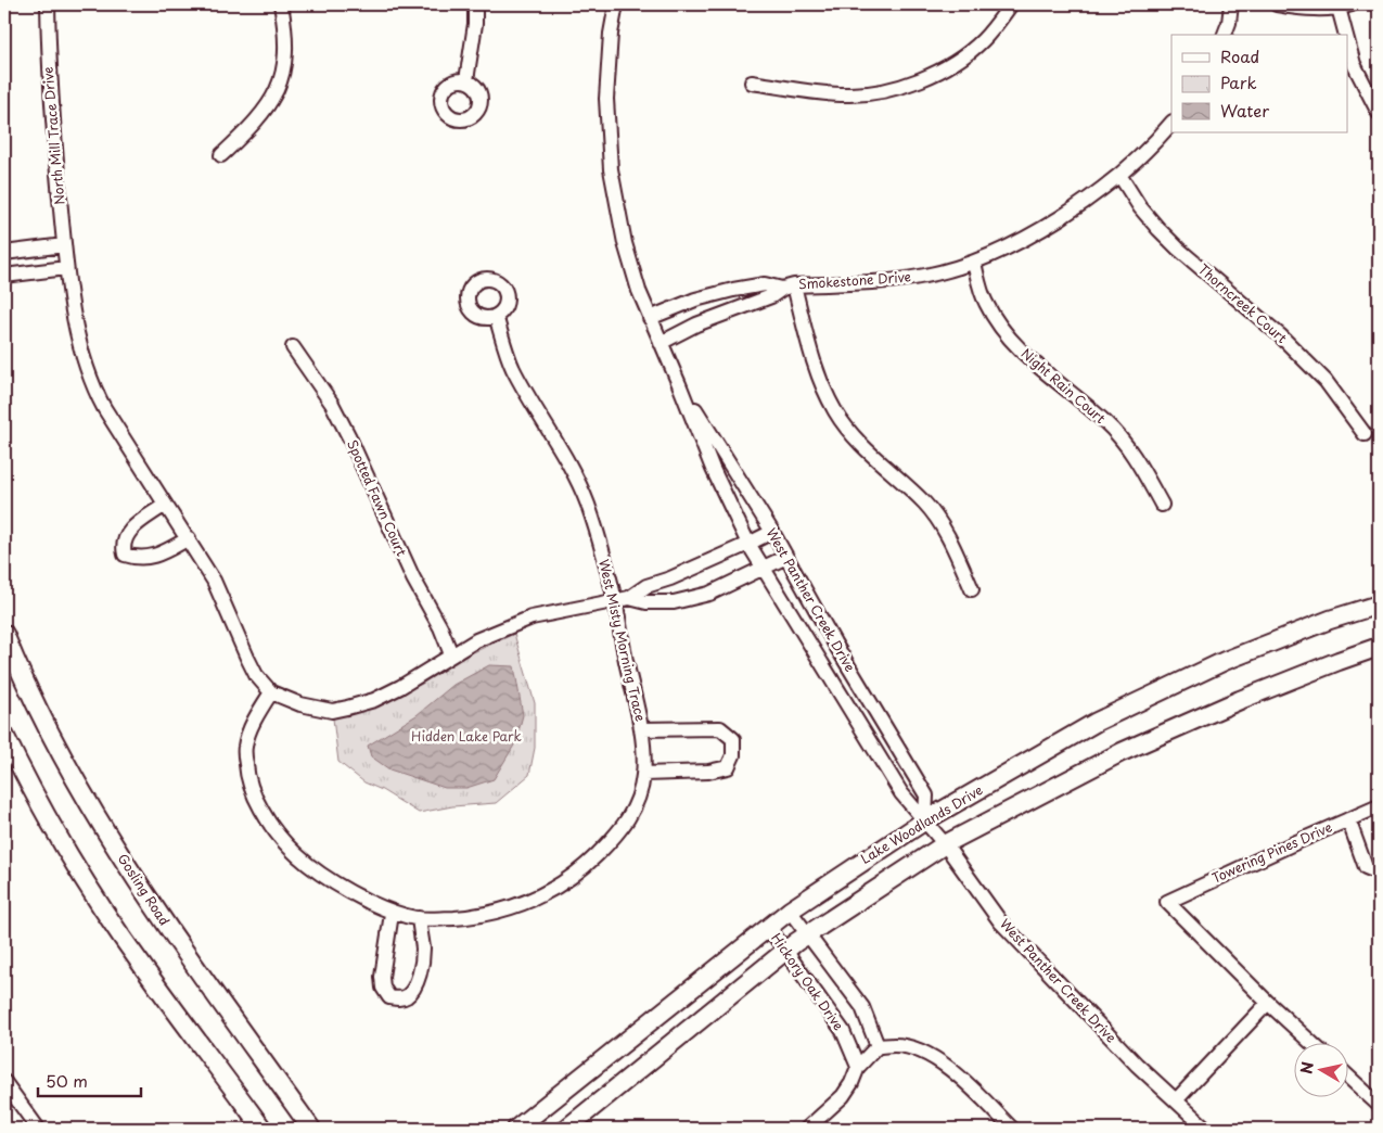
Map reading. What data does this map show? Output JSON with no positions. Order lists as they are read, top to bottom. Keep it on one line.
{"streets":{"main road":["Lake Woodlands Drive","Gosling Road"],"street":["North Mill Trace Drive","Smokestone Drive","Thorncreek Court","Night Rain Court","Spotted Fawn Court","West Panther Creek Drive","West Misty Morning Trace","Towering Pines Drive","Hickory Oak Drive"]},"crossings":[["North Mill Trace Drive","West Misty Morning Trace"],["Smokestone Drive","Thorncreek Court"],["Smokestone Drive","Night Rain Court"],["Smokestone Drive","West Panther Creek Drive"],["West Panther Creek Drive","Lake Woodlands Drive"],["Lake Woodlands Drive","Hickory Oak Drive"]],"parks":["Hidden Lake Park"],"legend":["Road","Park","Water"],"scale_bar":"50 m","north":"left"}
